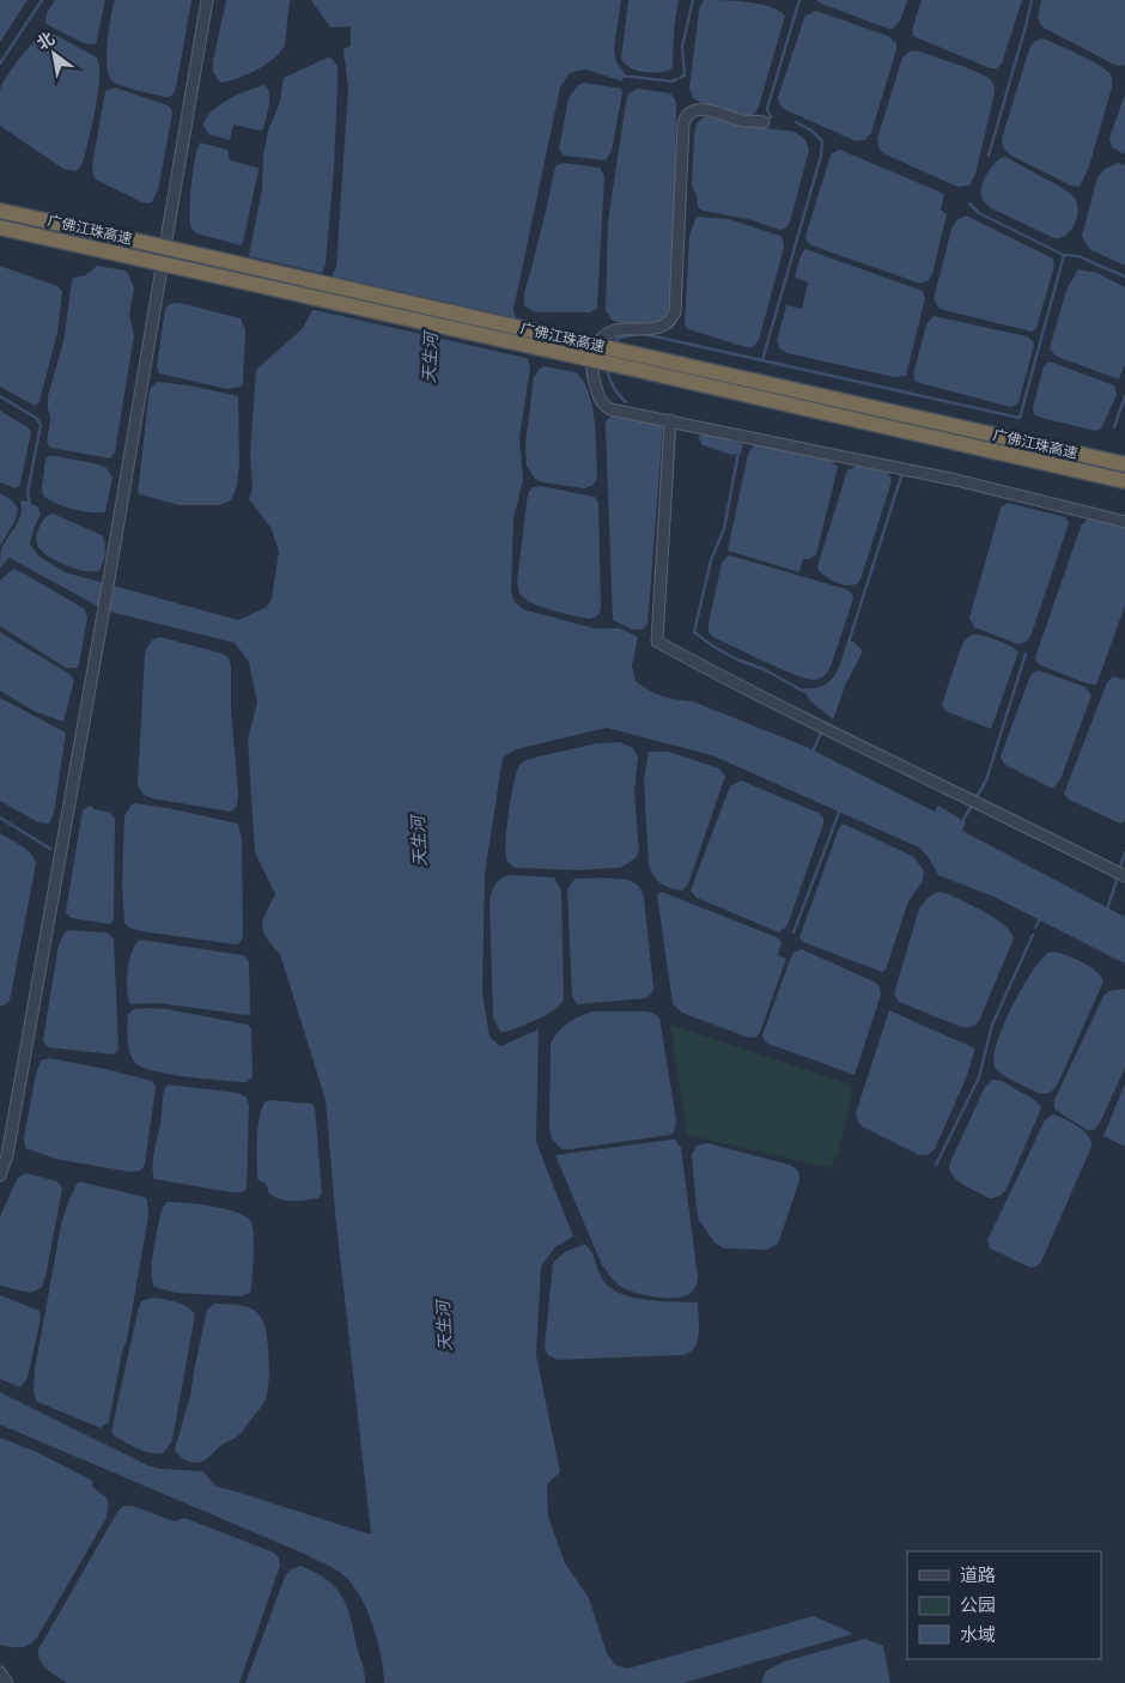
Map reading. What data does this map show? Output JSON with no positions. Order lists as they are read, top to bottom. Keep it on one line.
{"streets":{"highway":["广佛江珠高速"]},"water":["天生河"],"legend":["道路","公园","水域"],"north":"top left"}
